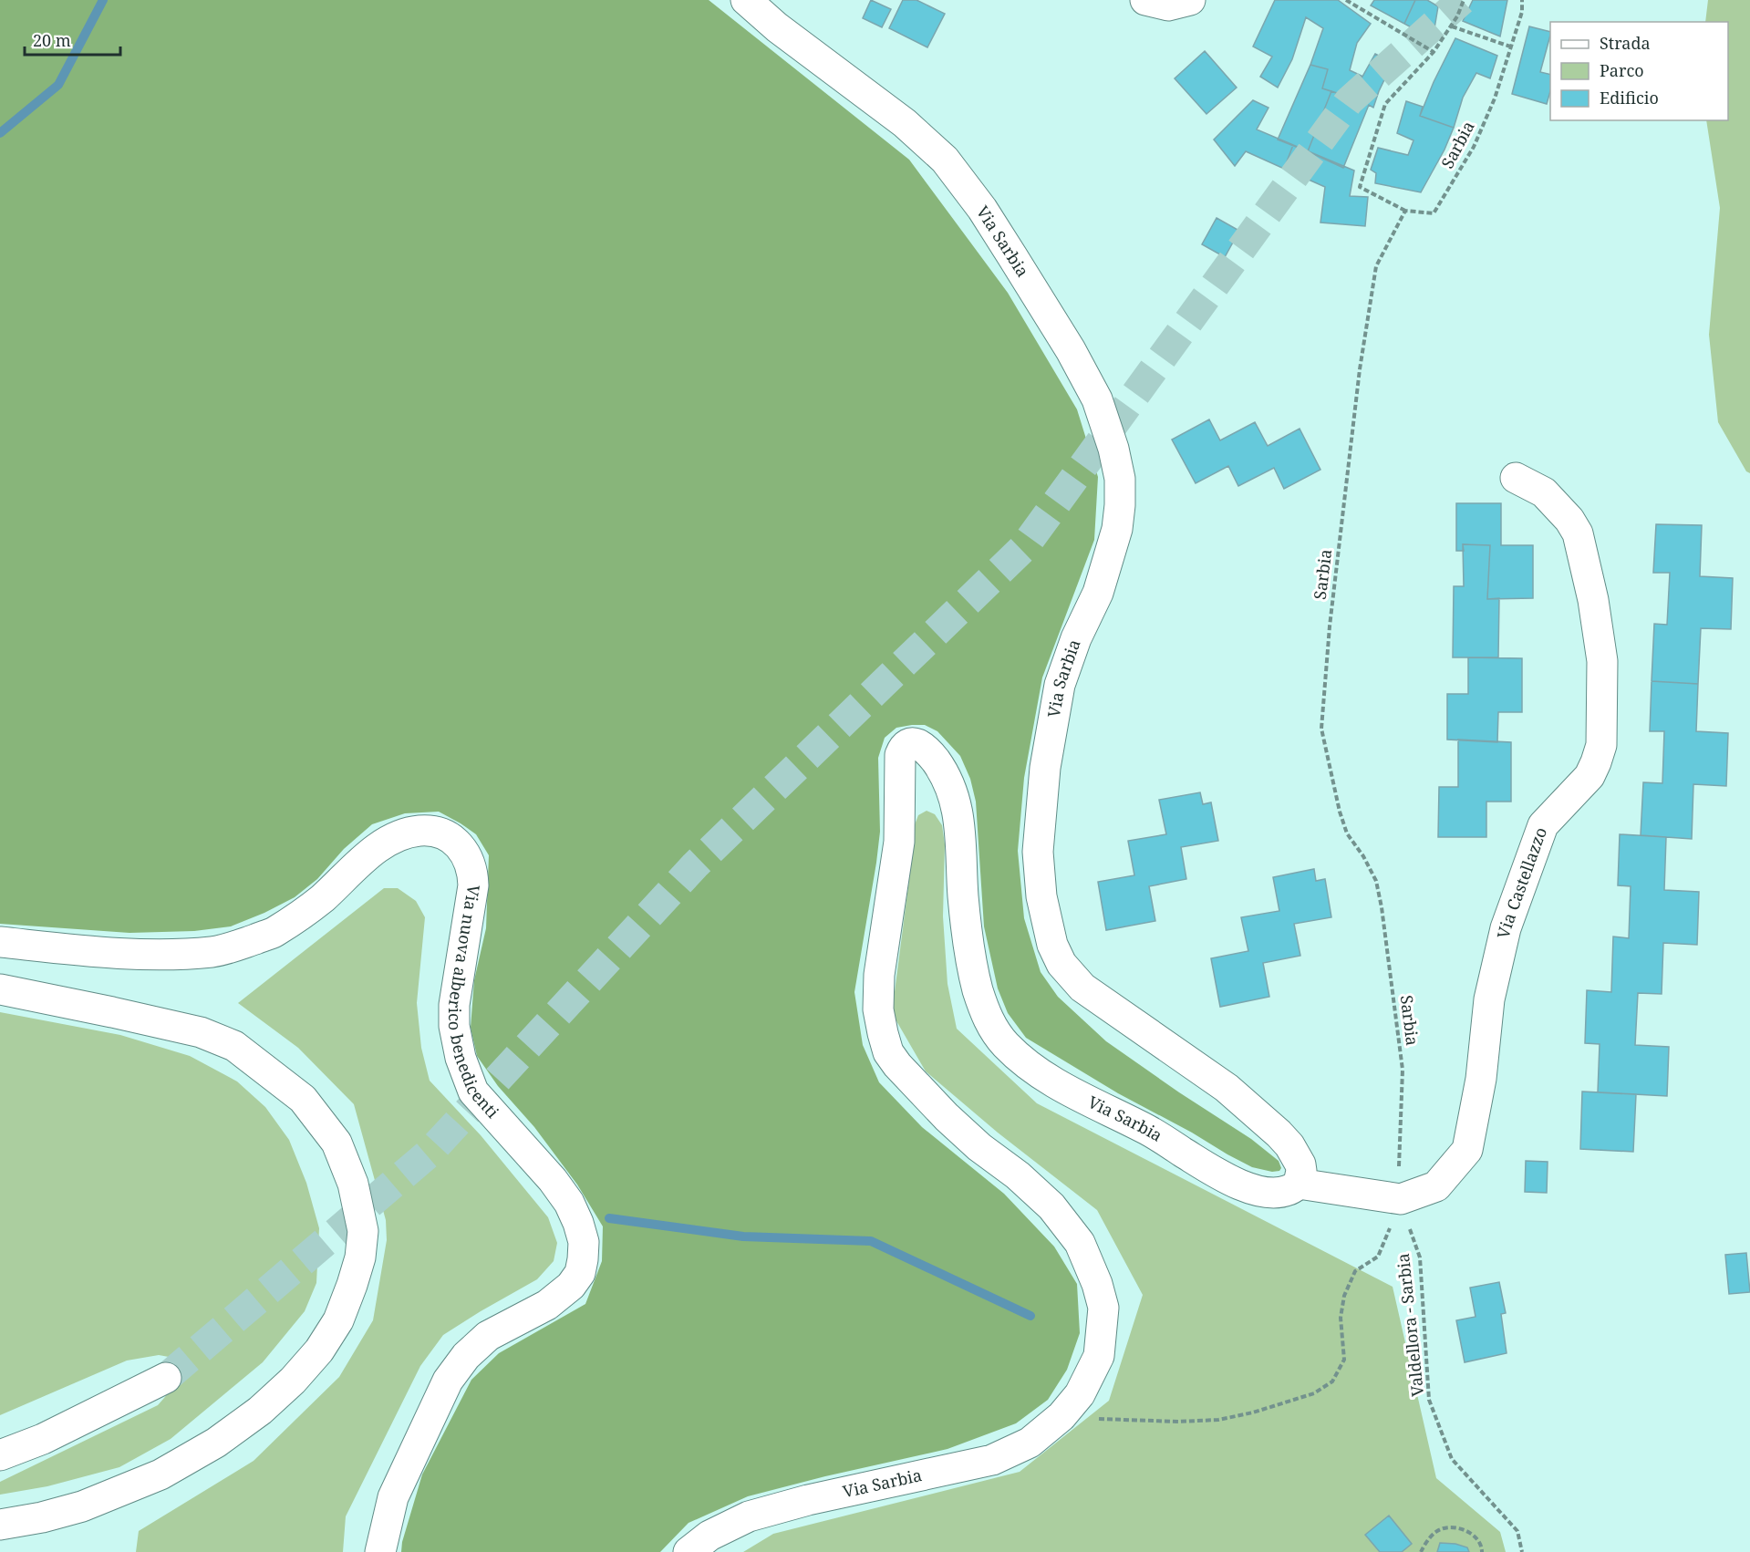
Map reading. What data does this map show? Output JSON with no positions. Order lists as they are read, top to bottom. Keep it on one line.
{"streets":{"main road":["Via Sarbia","Via Castellazzo","Via nuova alberico benedicenti"],"path":["Sarbia","Valdellora - Sarbia"]},"crossings":[["Sarbia","Via Castellazzo"],["Sarbia","Valdellora - Sarbia"],["Via Sarbia","Via Castellazzo"],["Via Castellazzo","Valdellora - Sarbia"]],"legend":["Strada","Parco","Edificio"],"scale_bar":"20 m"}
